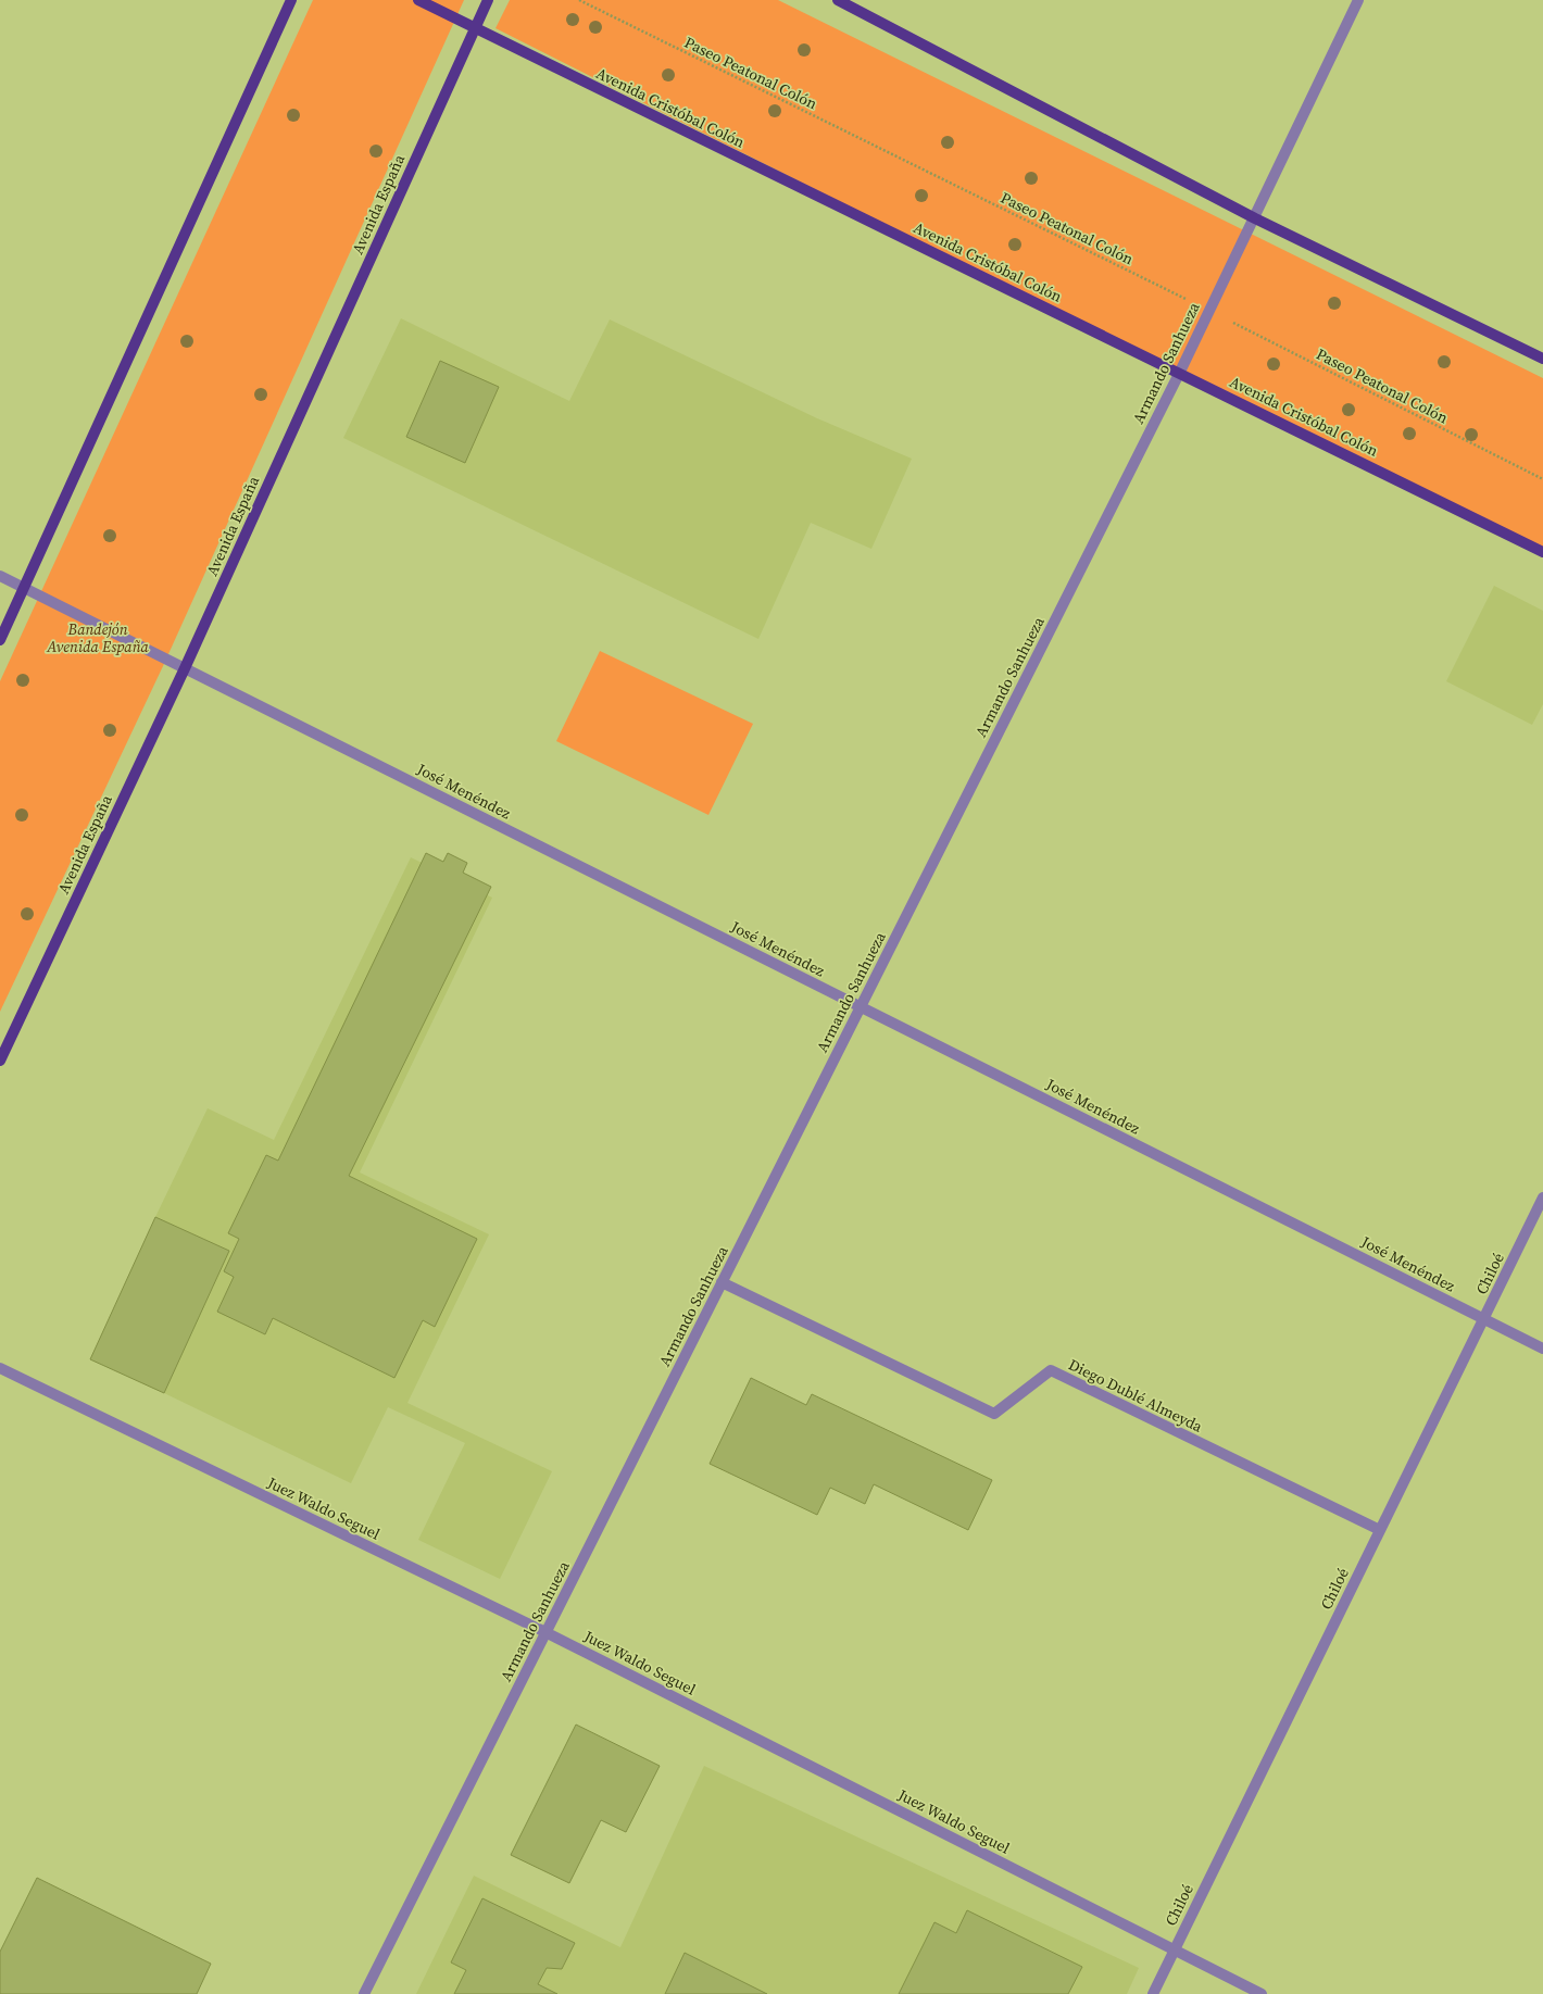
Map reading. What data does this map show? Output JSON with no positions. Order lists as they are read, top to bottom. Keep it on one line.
{"streets":{"main road":["Avenida Cristóbal Colón","Avenida España"],"street":["Armando Sanhueza","José Menéndez","Chiloé","Diego Dublé Almeyda","Juez Waldo Seguel"],"path":["Paseo Peatonal Colón"]},"crossings":[["Paseo Peatonal Colón","Armando Sanhueza"],["Avenida Cristóbal Colón","Avenida España"],["Avenida Cristóbal Colón","Armando Sanhueza"],["Avenida España","José Menéndez"],["Armando Sanhueza","José Menéndez"],["Armando Sanhueza","Diego Dublé Almeyda"],["Armando Sanhueza","Juez Waldo Seguel"],["José Menéndez","Chiloé"],["Chiloé","Diego Dublé Almeyda"],["Chiloé","Juez Waldo Seguel"]],"parks":["Bandejón Avenida España"]}
